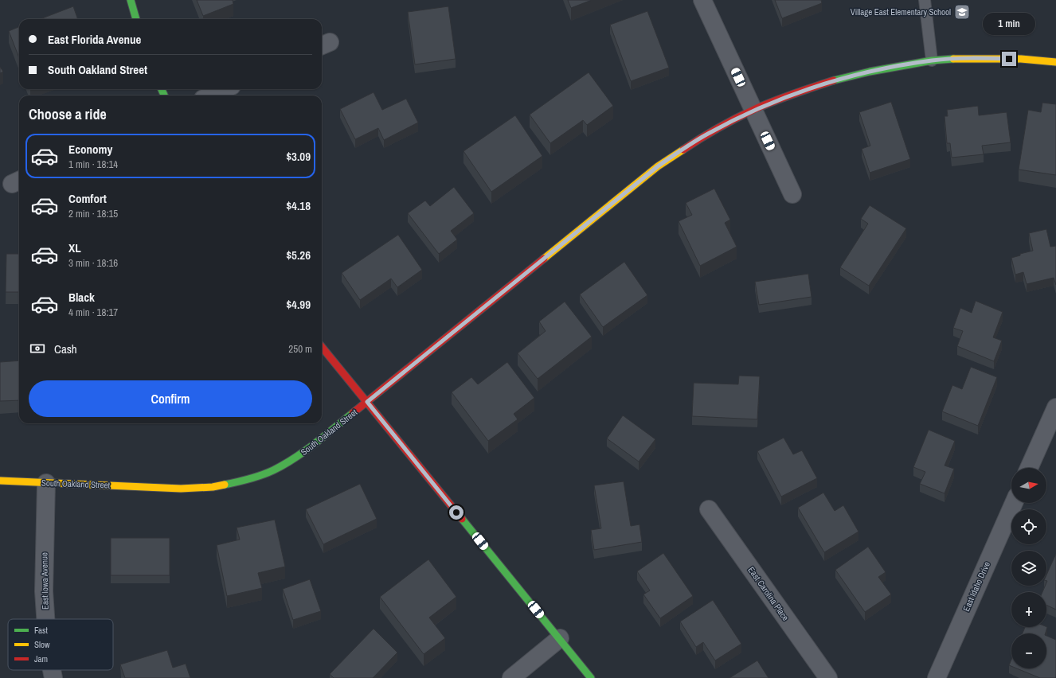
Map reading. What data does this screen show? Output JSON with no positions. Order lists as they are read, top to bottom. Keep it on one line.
{"streets":{"street":["South Oakland Street","East Iowa Avenue","East Idaho Drive","East Carolina Place"]},"crossings":[["South Oakland Street","East Iowa Avenue"]],"places":{"school or university":["Village East Elementary School"]},"legend":["Fast","Slow","Jam"],"north":"right","page":{"bubble":"1 min","banner":["East Florida Avenue","South Oakland Street"],"heading":"Choose a ride","list":[{"name":"Economy","note":"1 min · 18:14","value":"$3.09"},{"name":"Comfort","note":"2 min · 18:15","value":"$4.18"},{"name":"XL","note":"3 min · 18:16","value":"$5.26"},{"name":"Black","note":"4 min · 18:17","value":"$4.99"}],"pay":["Cash","250 m"],"buttons":"Confirm","map_buttons":["+","−"]}}
